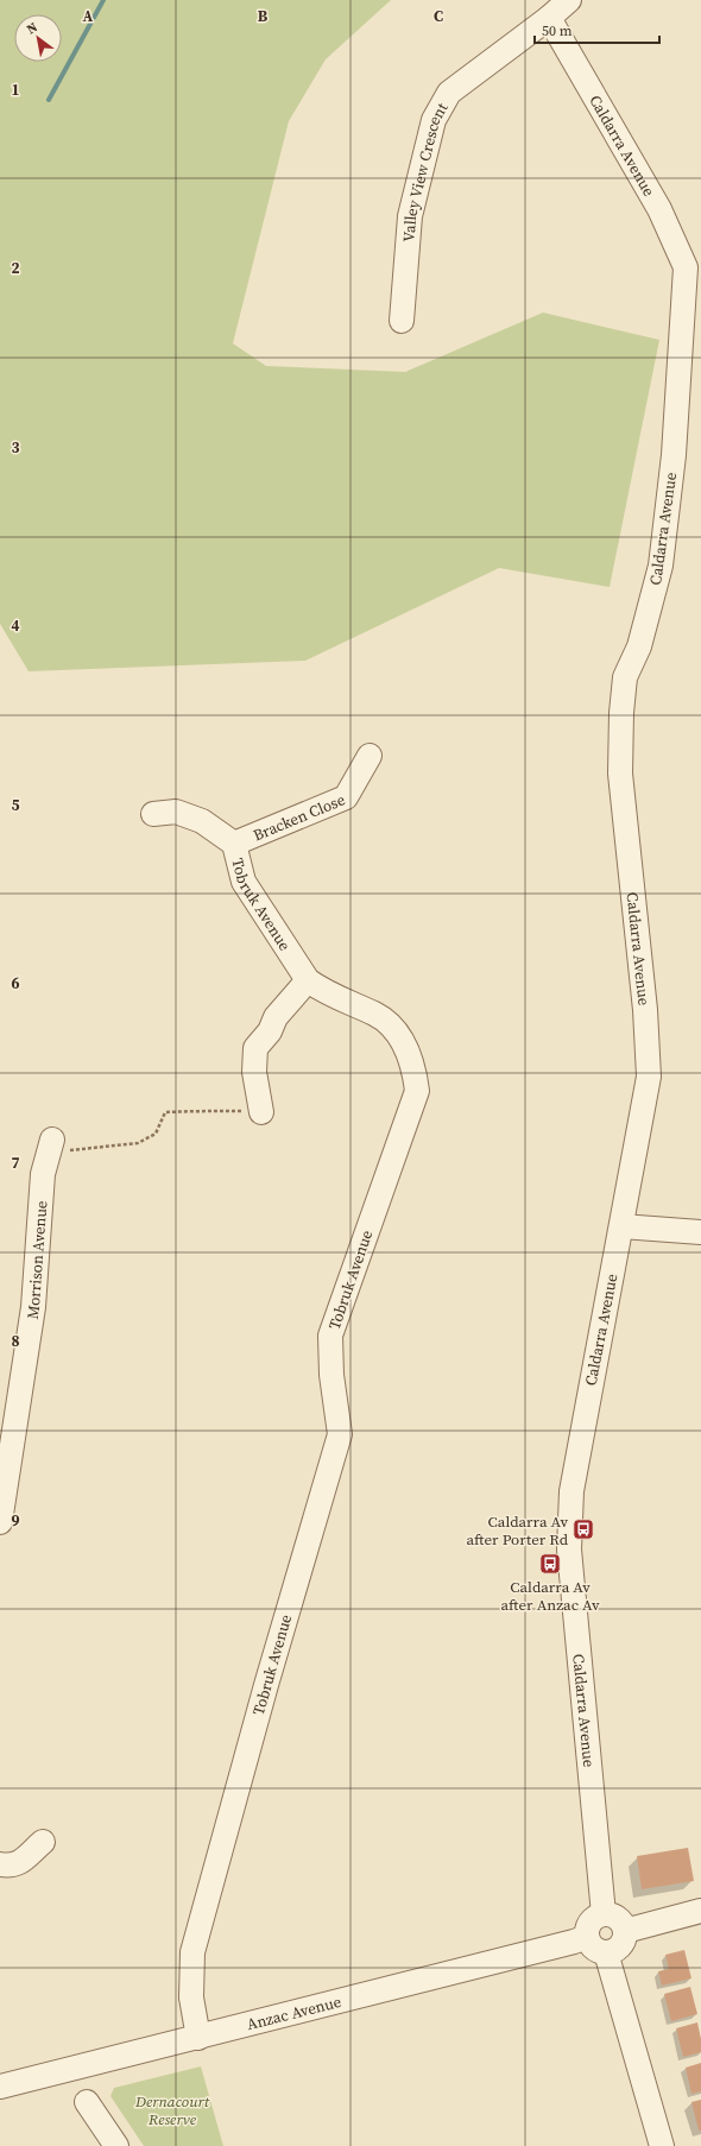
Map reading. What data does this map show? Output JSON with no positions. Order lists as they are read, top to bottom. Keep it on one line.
{"streets":{"street":["Caldarra Avenue","Valley View Crescent","Bracken Close","Tobruk Avenue","Morrison Avenue","Anzac Avenue"]},"crossings":[["Caldarra Avenue","Valley View Crescent"],["Caldarra Avenue","Anzac Avenue"],["Bracken Close","Tobruk Avenue"],["Tobruk Avenue","Anzac Avenue"]],"parks":["Dernacourt Reserve"],"places":{"bus stop":["Caldarra Av after Porter Rd","Caldarra Av after Anzac Av"]},"scale_bar":"50 m","north":"top left","grid":{"columns":["A","B","C"],"rows":["1","2","3","4","5","6","7","8","9"]}}
